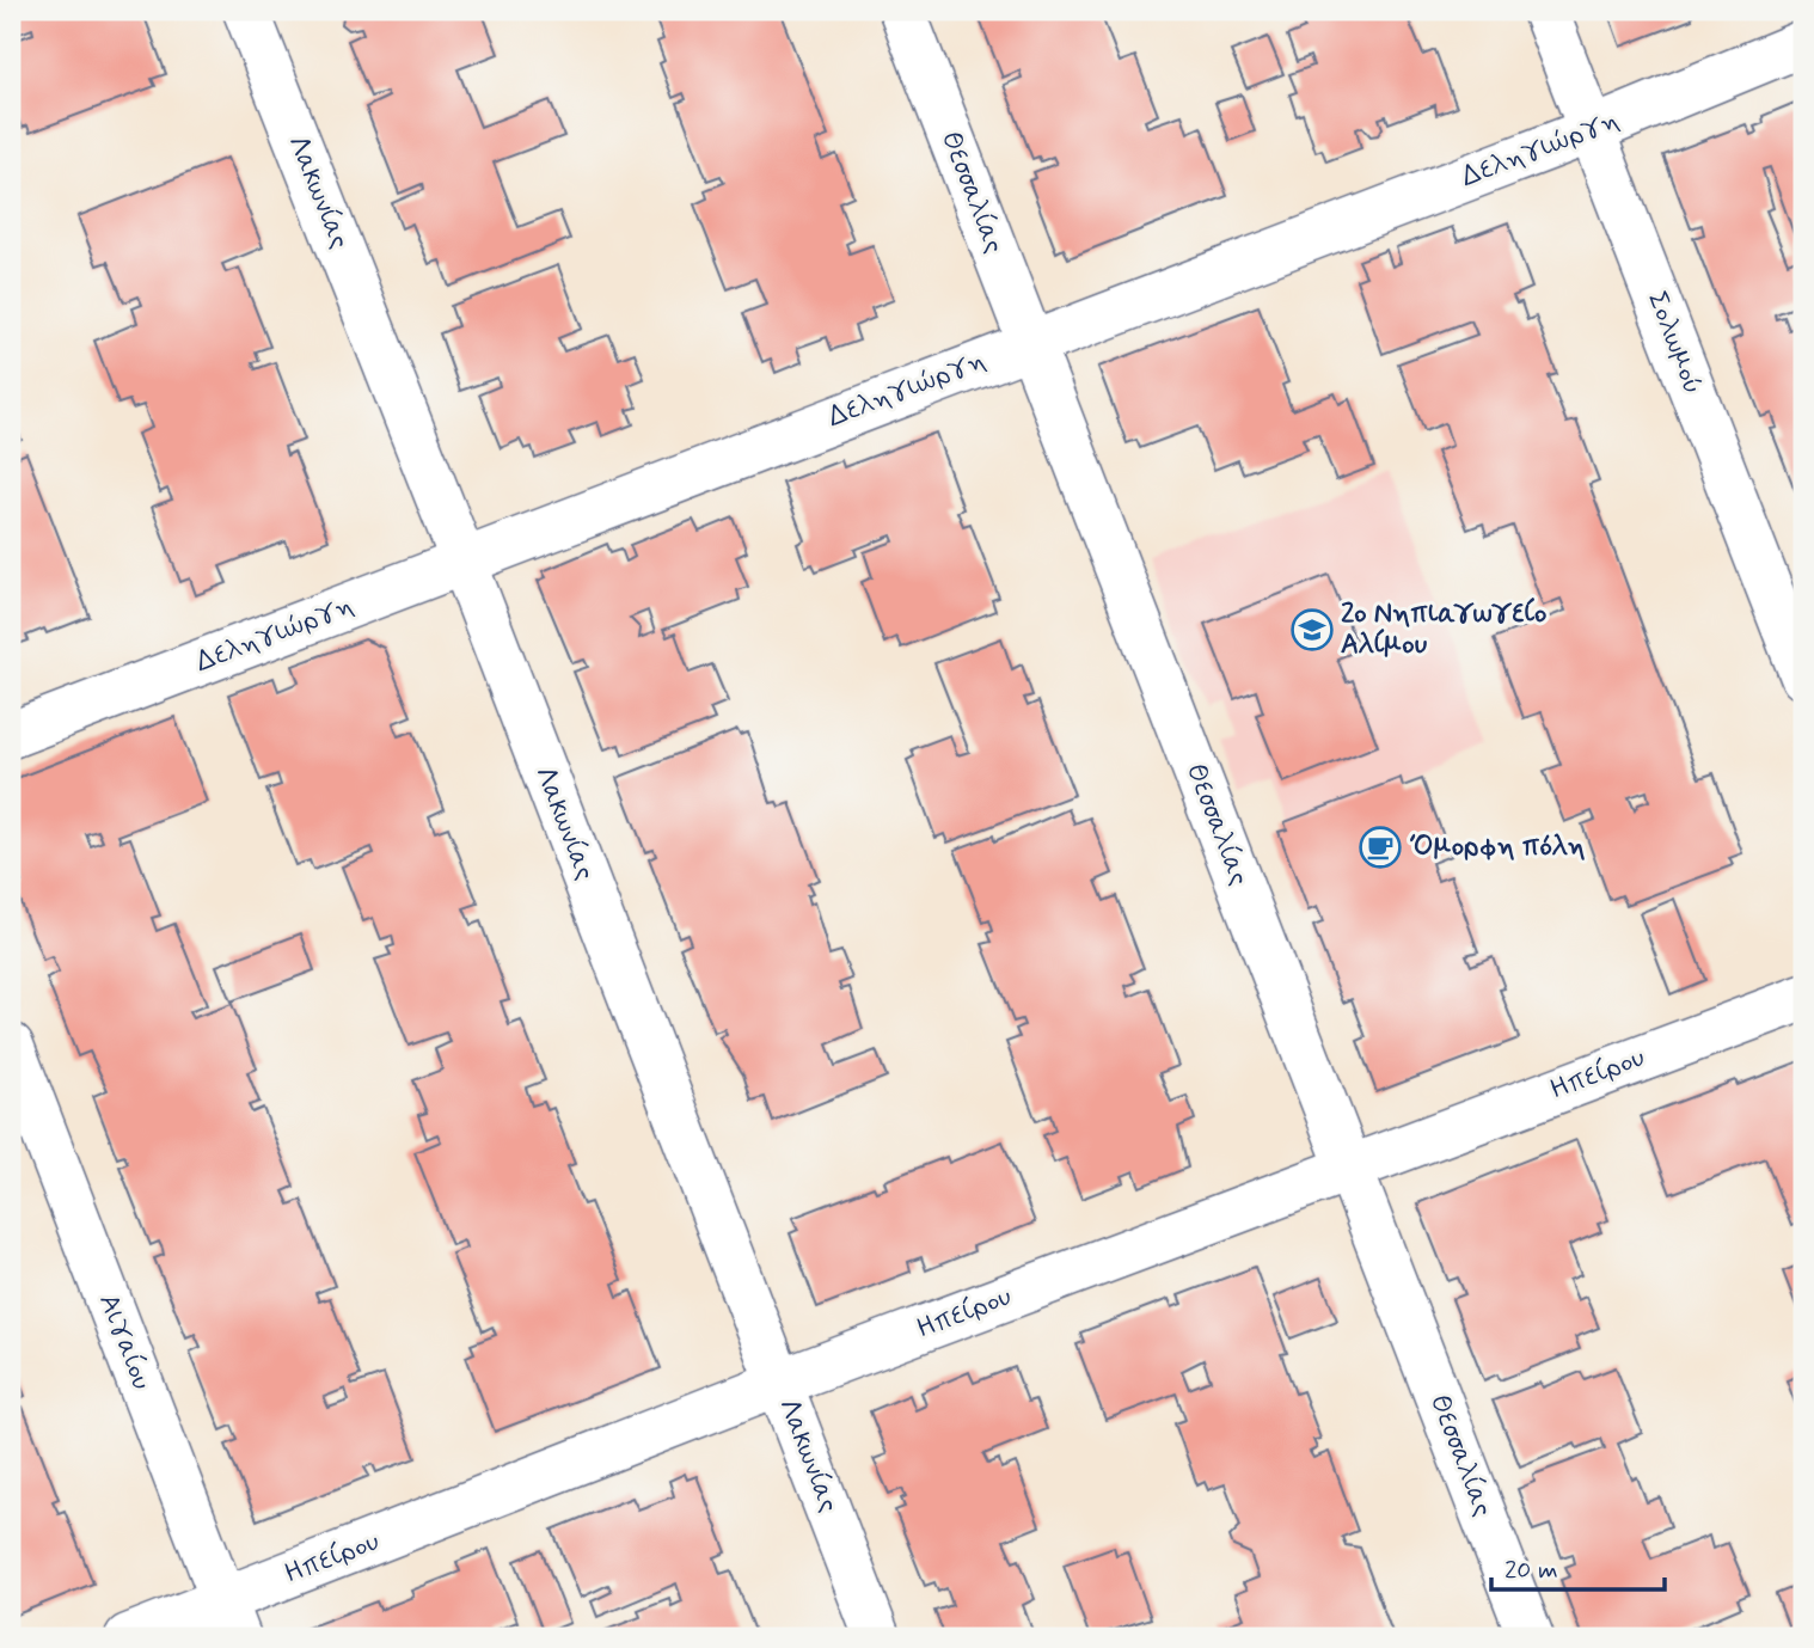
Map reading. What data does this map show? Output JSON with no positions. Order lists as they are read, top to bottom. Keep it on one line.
{"streets":{"street":["Δεληγιώργη","Λακωνίας","Θεσσαλίας","Σολωμού","Ηπείρου","Αιγαίου"]},"crossings":[["Δεληγιώργη","Λακωνίας"],["Δεληγιώργη","Θεσσαλίας"],["Δεληγιώργη","Σολωμού"],["Λακωνίας","Ηπείρου"],["Θεσσαλίας","Ηπείρου"],["Ηπείρου","Αιγαίου"]],"places":{"school or university":["2ο Νηπιαγωγείο Αλίμου"],"cafe":["Όμορφη πόλη"]},"scale_bar":"20 m"}
